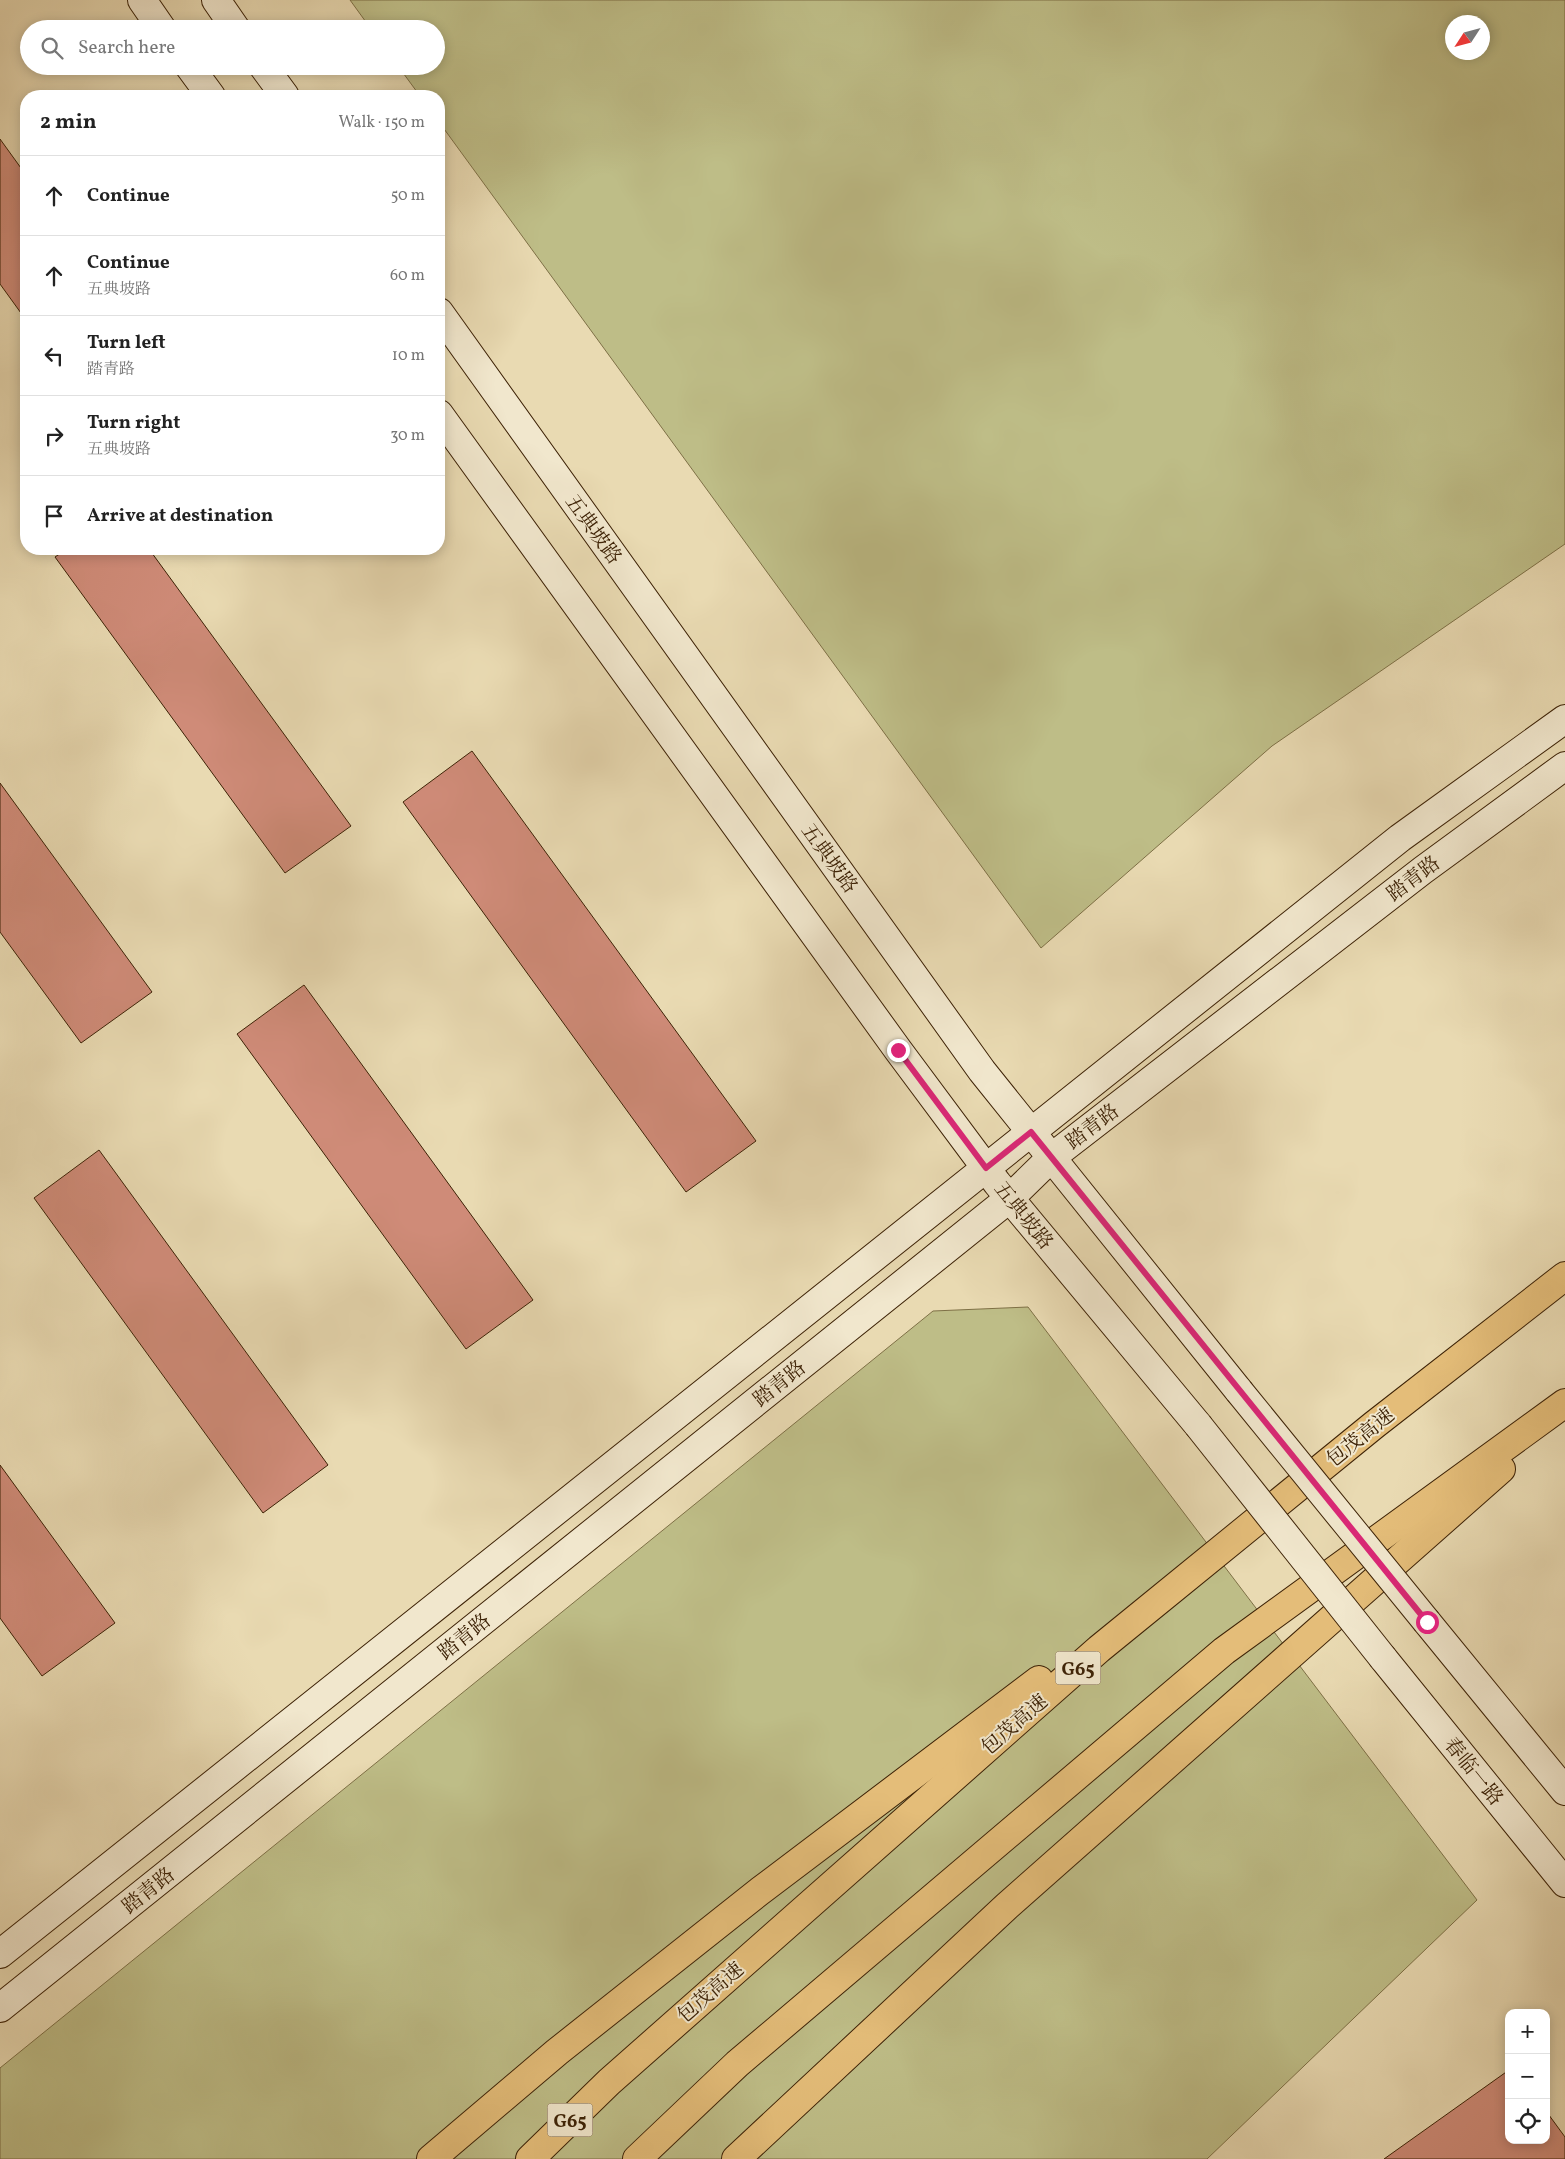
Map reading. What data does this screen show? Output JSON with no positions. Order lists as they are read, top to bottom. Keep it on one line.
{"streets":{"highway":["包茂高速","G65"],"street":["五典坡路","踏青路","春临一路"]},"crossings":[["五典坡路","踏青路"],["五典坡路","春临一路"]],"north":"bottom left","page":{"search":"Search here","heading":["2 min","Walk · 150 m"],"list":[["Continue","50 m"],["Continue","五典坡路","60 m"],["Turn left","踏青路","10 m"],["Turn right","五典坡路","30 m"],"Arrive at destination"],"map_buttons":["+","−"]}}
